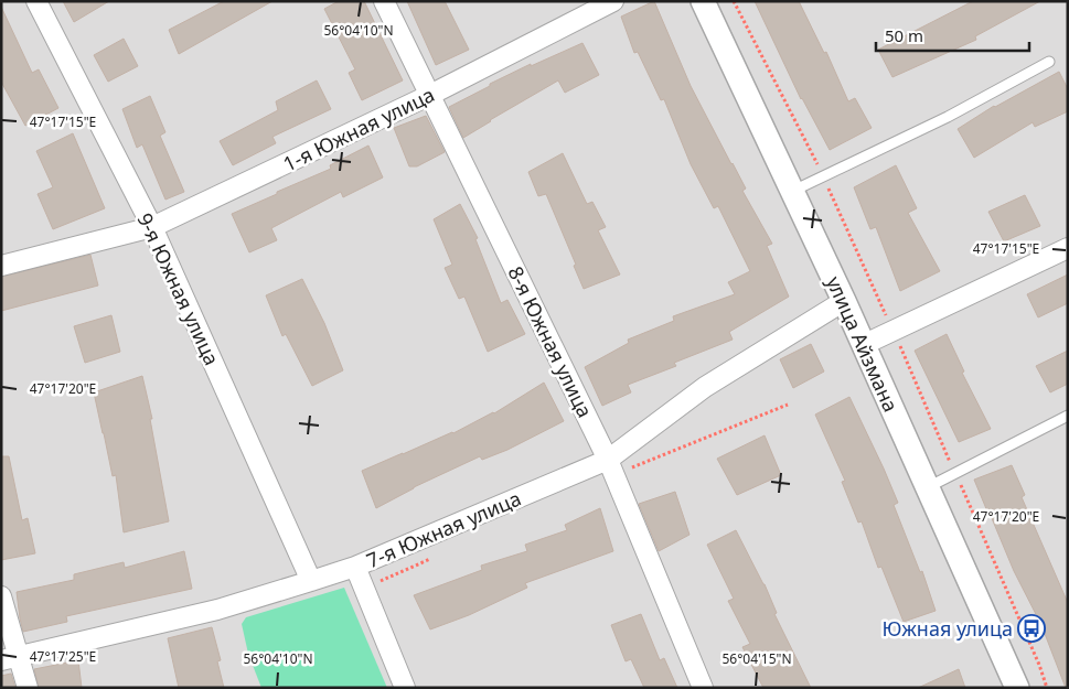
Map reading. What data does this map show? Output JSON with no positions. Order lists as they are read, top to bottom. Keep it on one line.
{"streets":{"street":["1-я Южная улица","9-я Южная улица","8-я Южная улица","улица Айзмана","7-я Южная улица"]},"crossings":[["1-я Южная улица","9-я Южная улица"],["1-я Южная улица","8-я Южная улица"],["9-я Южная улица","7-я Южная улица"],["8-я Южная улица","7-я Южная улица"],["улица Айзмана","7-я Южная улица"]],"places":{"bus stop":["Южная улица"]},"scale_bar":"50 m","coordinates":["56°04'10\"N","47°17'15\"E","47°17'20\"E","47°17'25\"E","56°04'15\"N"]}
